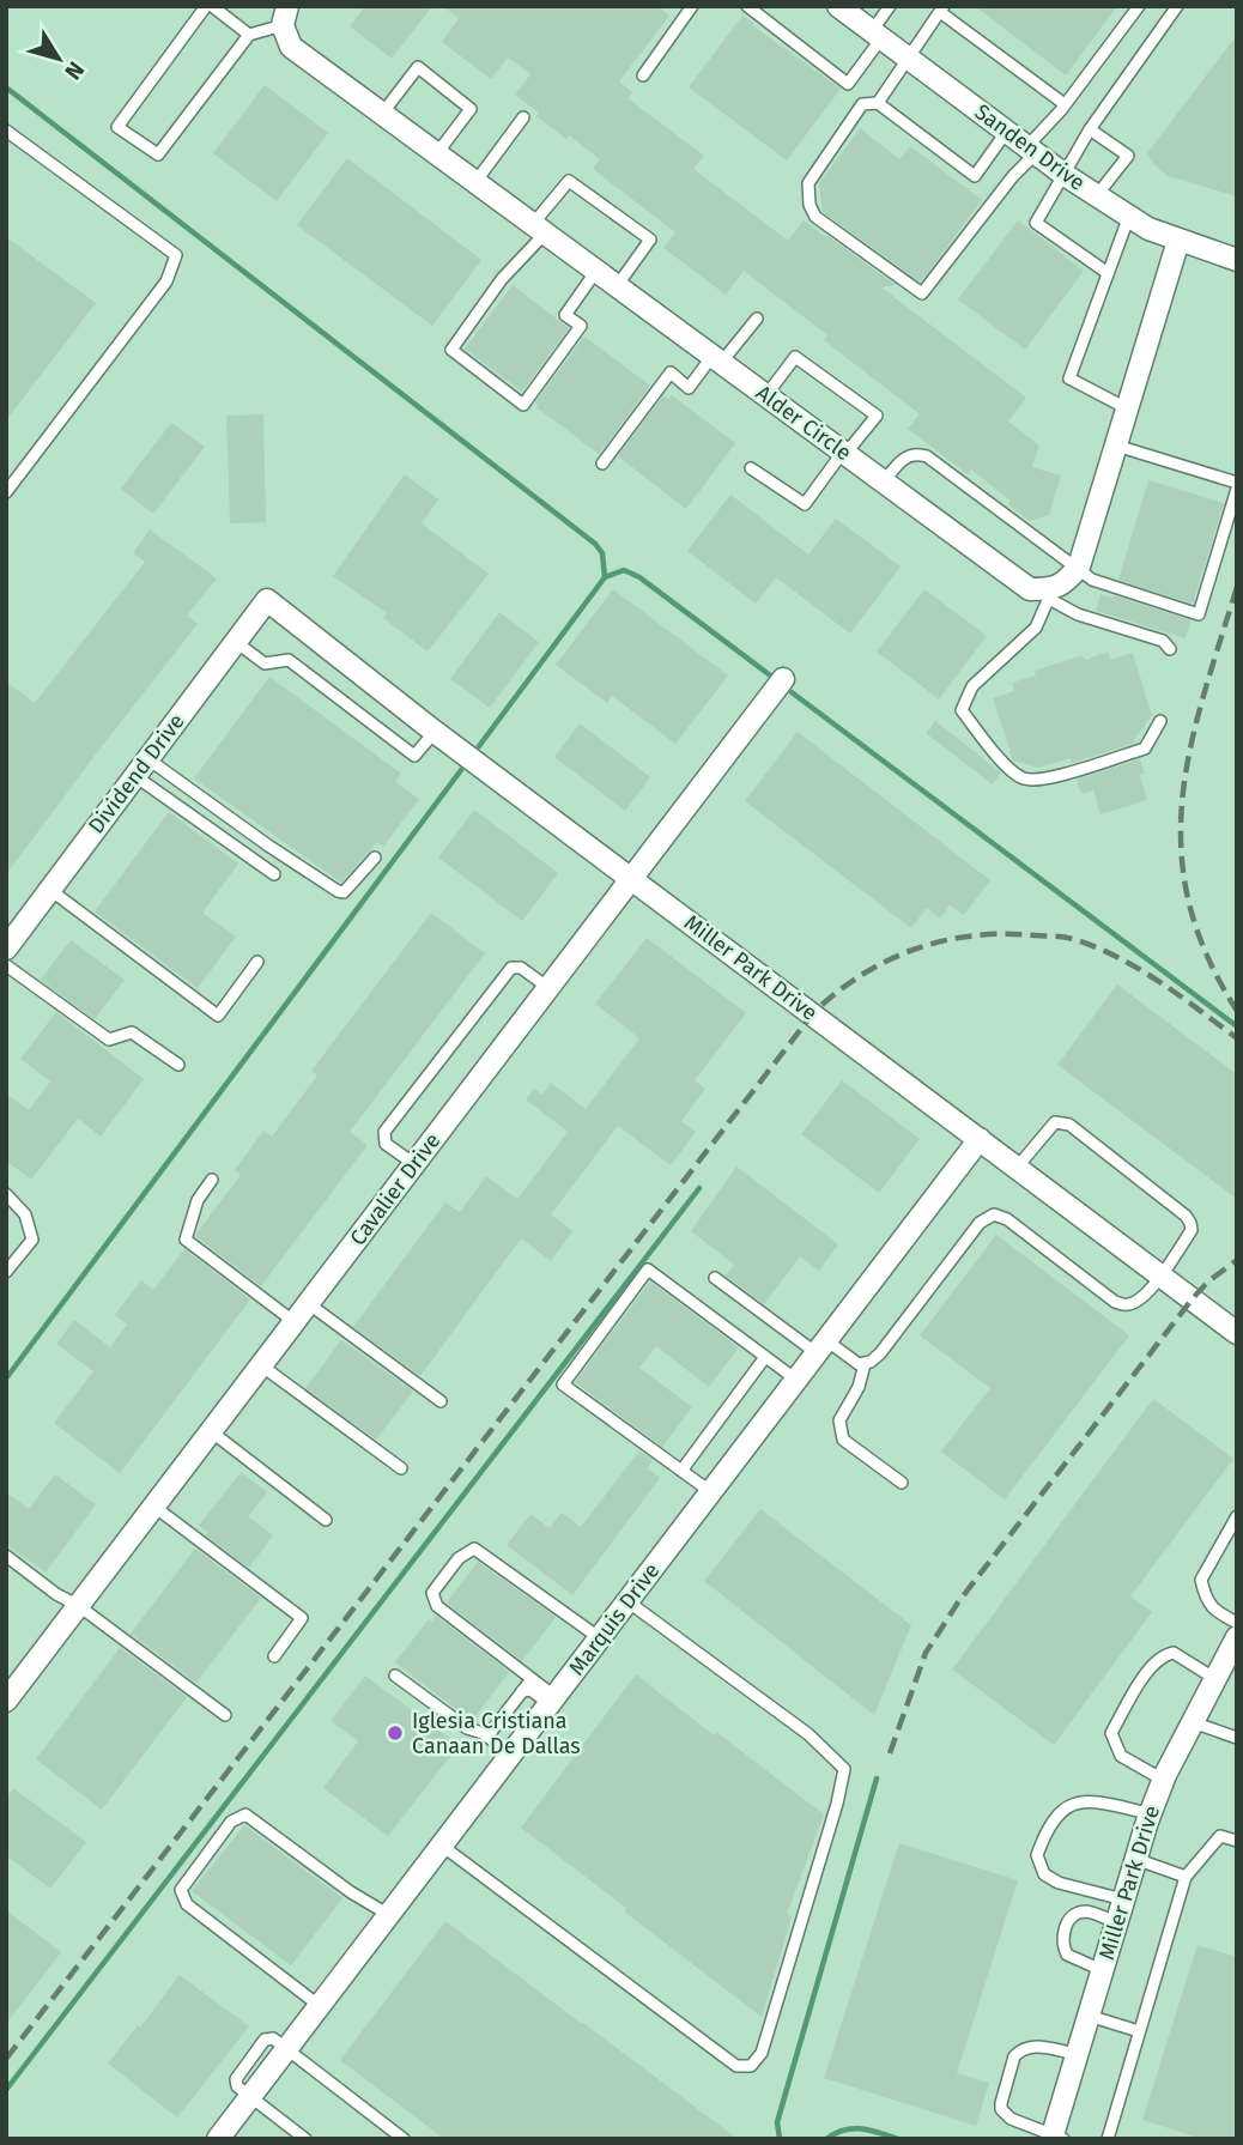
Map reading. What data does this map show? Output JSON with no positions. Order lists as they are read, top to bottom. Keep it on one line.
{"streets":{"street":["Sanden Drive","Alder Circle","Dividend Drive","Miller Park Drive","Cavalier Drive","Marquis Drive"]},"crossings":[["Dividend Drive","Miller Park Drive"],["Miller Park Drive","Cavalier Drive"],["Miller Park Drive","Marquis Drive"]],"places":["Iglesia Cristiana Canaan De Dallas"],"north":"bottom right"}
